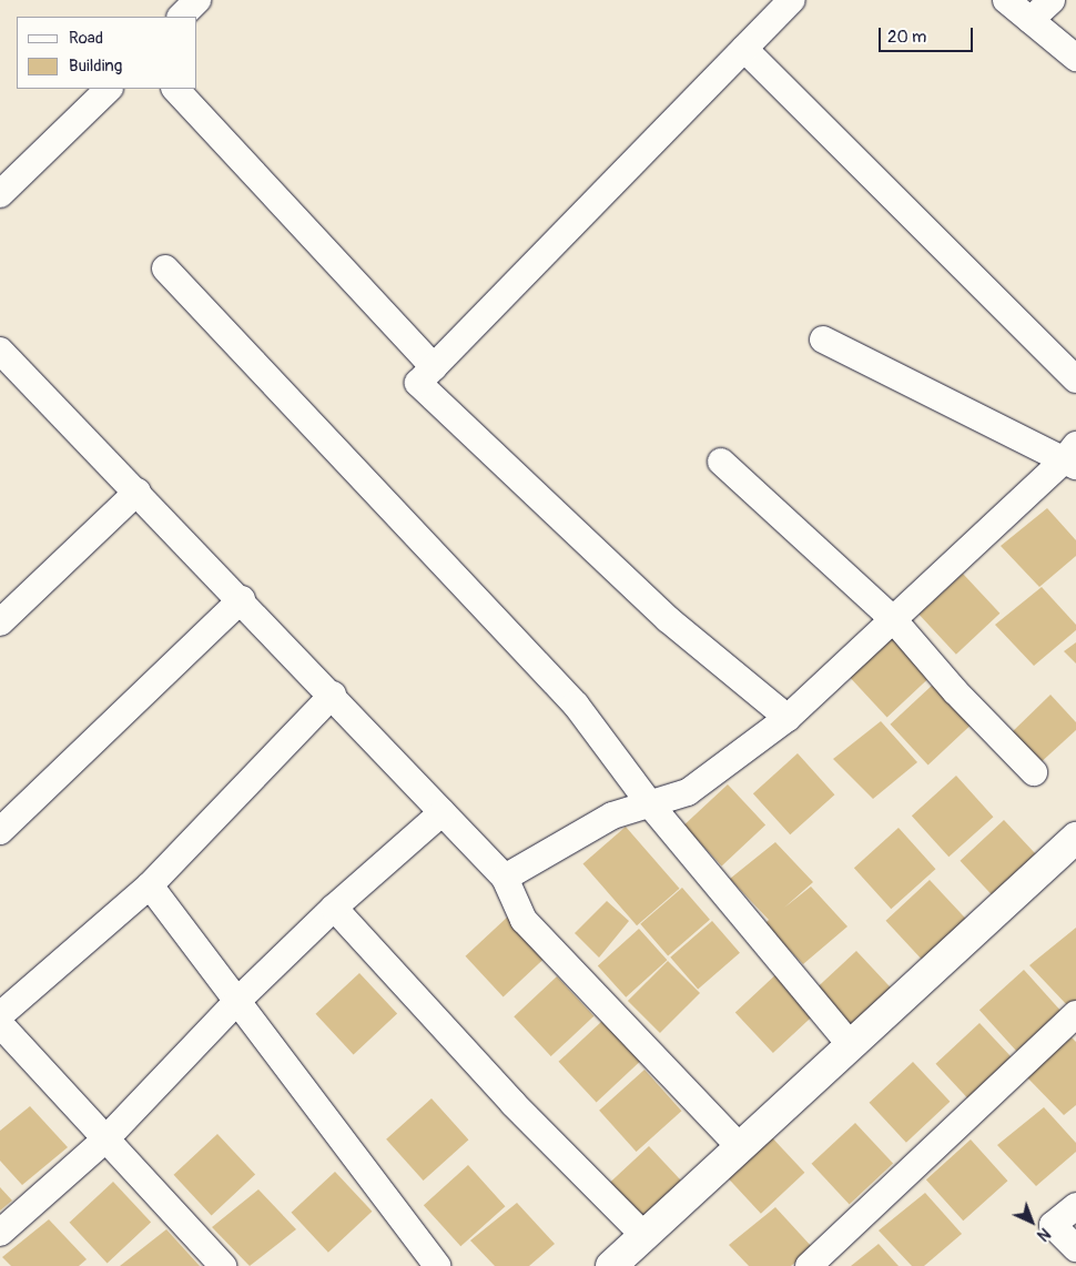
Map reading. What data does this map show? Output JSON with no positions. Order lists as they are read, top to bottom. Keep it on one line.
{"legend":["Road","Building"],"scale_bar":"20 m","north":"bottom right"}
